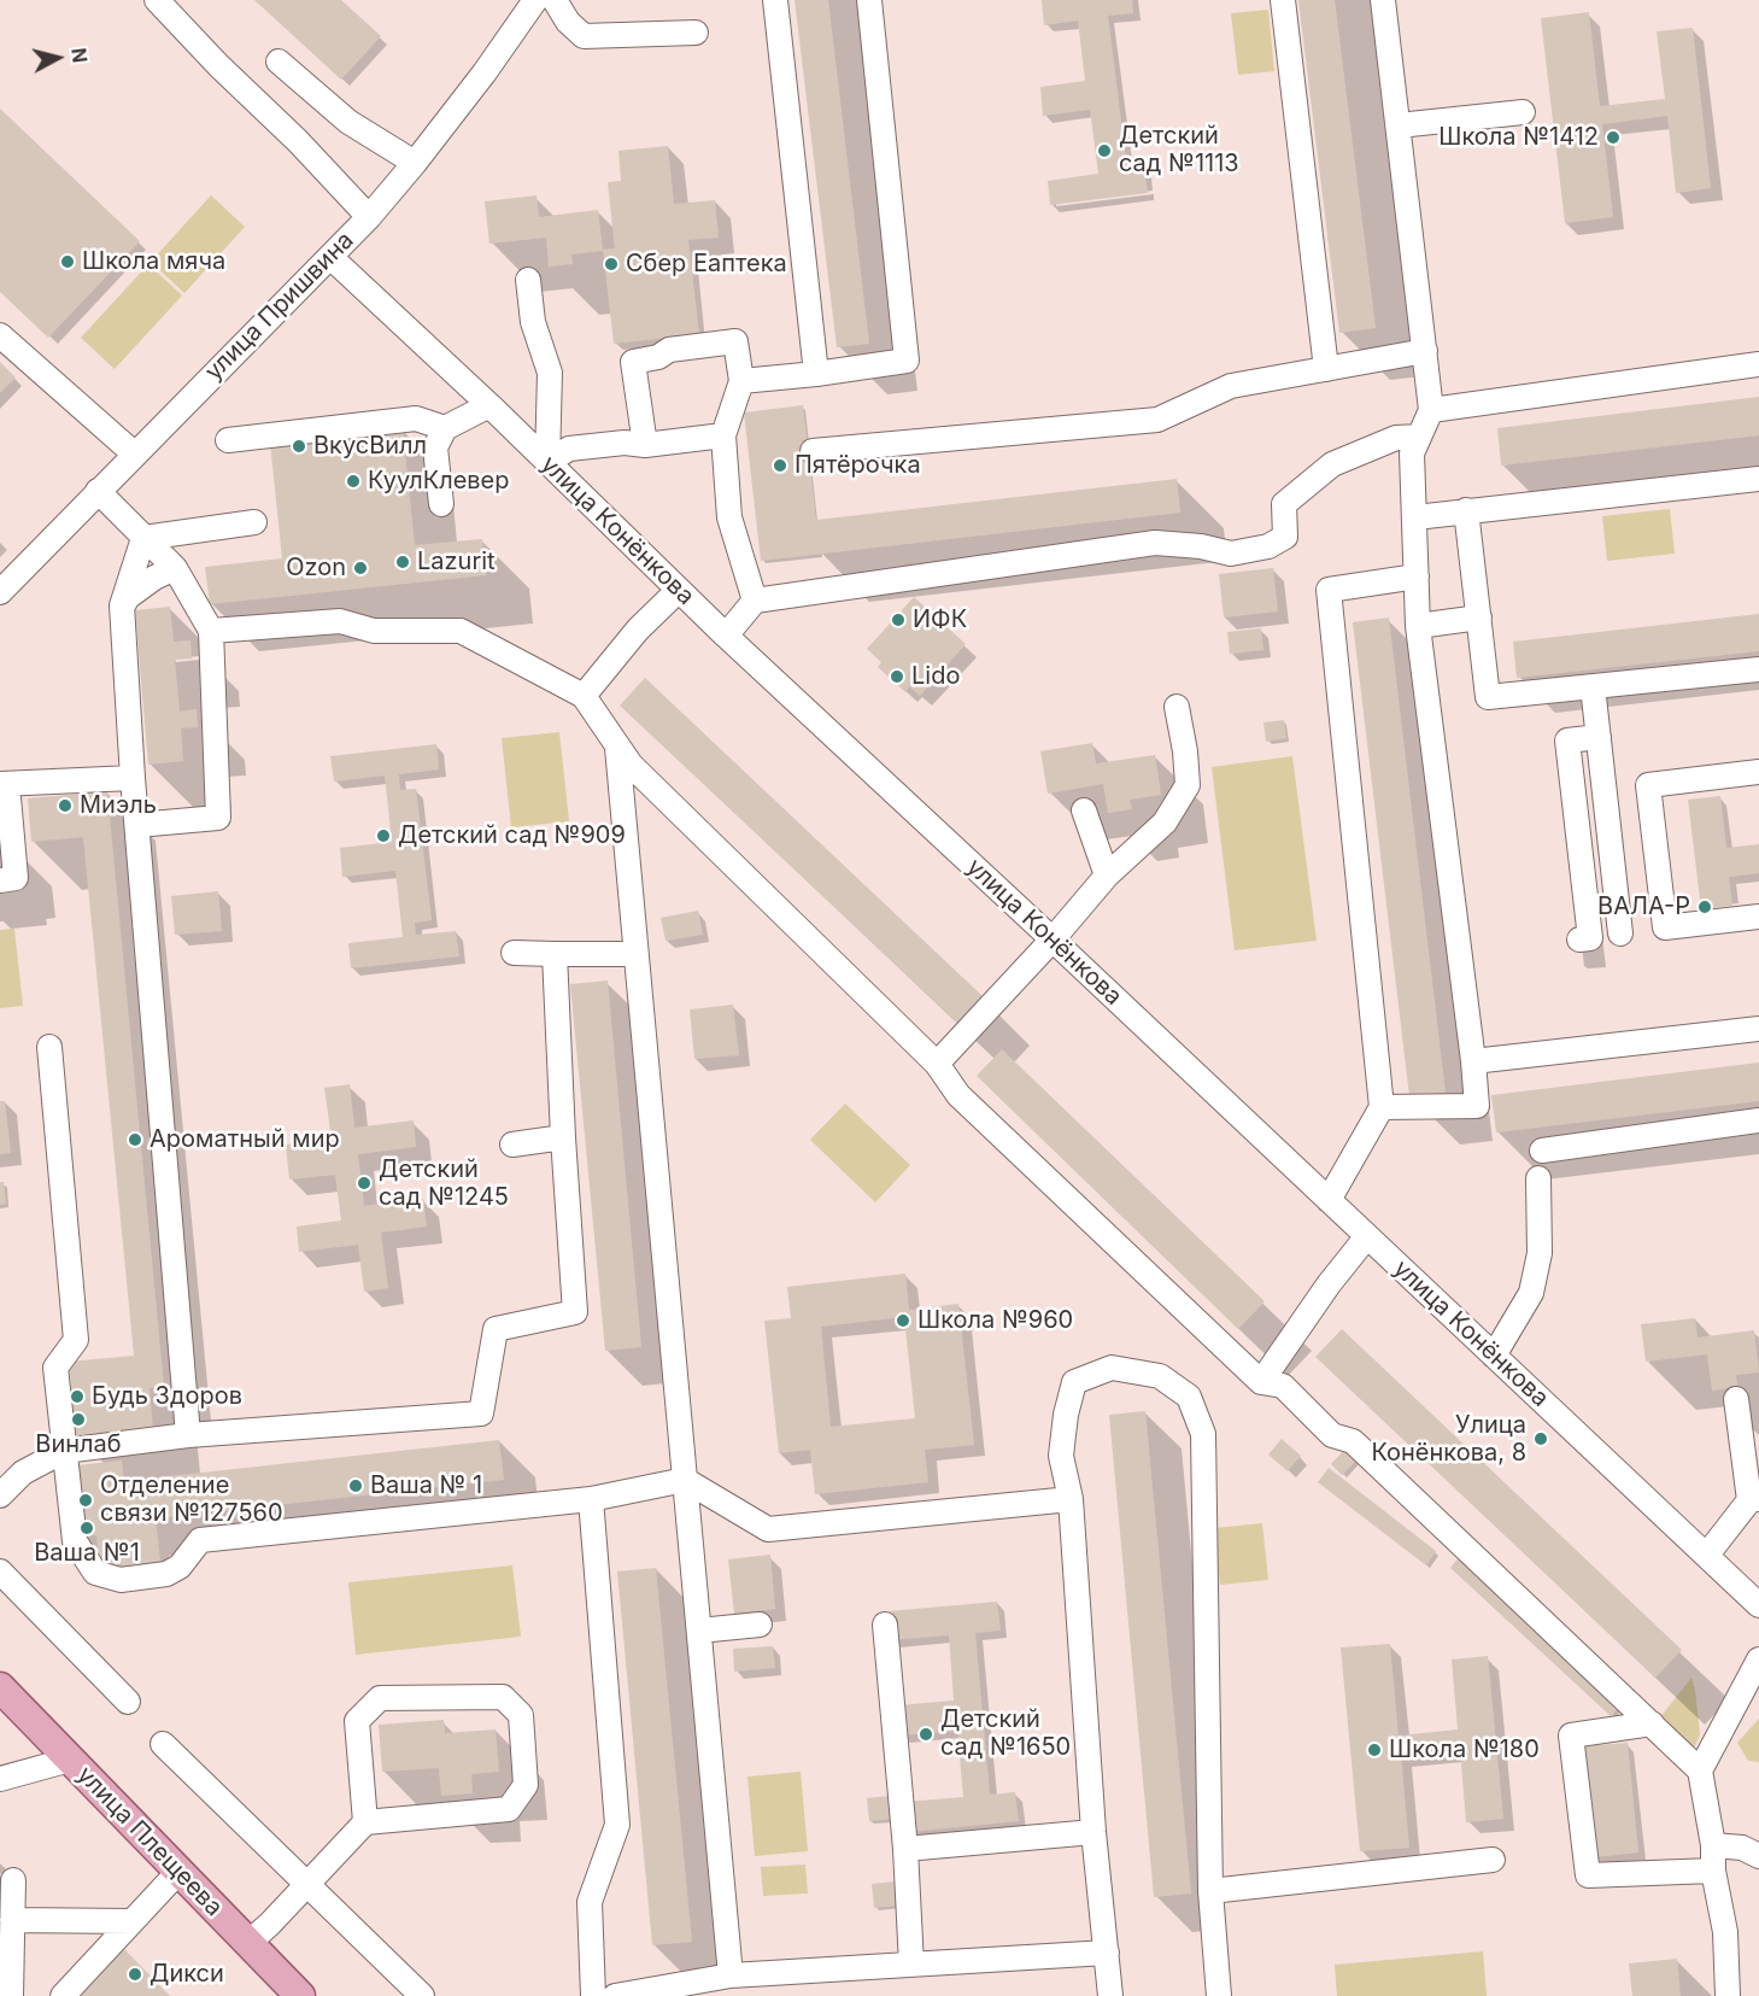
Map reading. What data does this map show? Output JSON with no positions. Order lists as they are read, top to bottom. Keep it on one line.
{"streets":{"main road":["улица Плещеева"],"street":["улица Пришвина","улица Конёнкова"]},"crossings":[["улица Пришвина","улица Конёнкова"]],"places":["Школа №1412","Детский сад №1113","Школа мяча","Сбер Еаптека","ВкусВилл","Пятёрочка","КуулКлевер","Lazurit","Ozon","ИФК","Lido","Миэль","Детский сад №909","ВАЛА-Р","Ароматный мир","Детский сад №1245","Школа №960","Будь Здоров","Винлаб","Улица Конёнкова, 8","Ваша № 1","Отделение связи №127560","Ваша №1","Детский сад №1650","Школа №180","Дикси"],"north":"right"}
